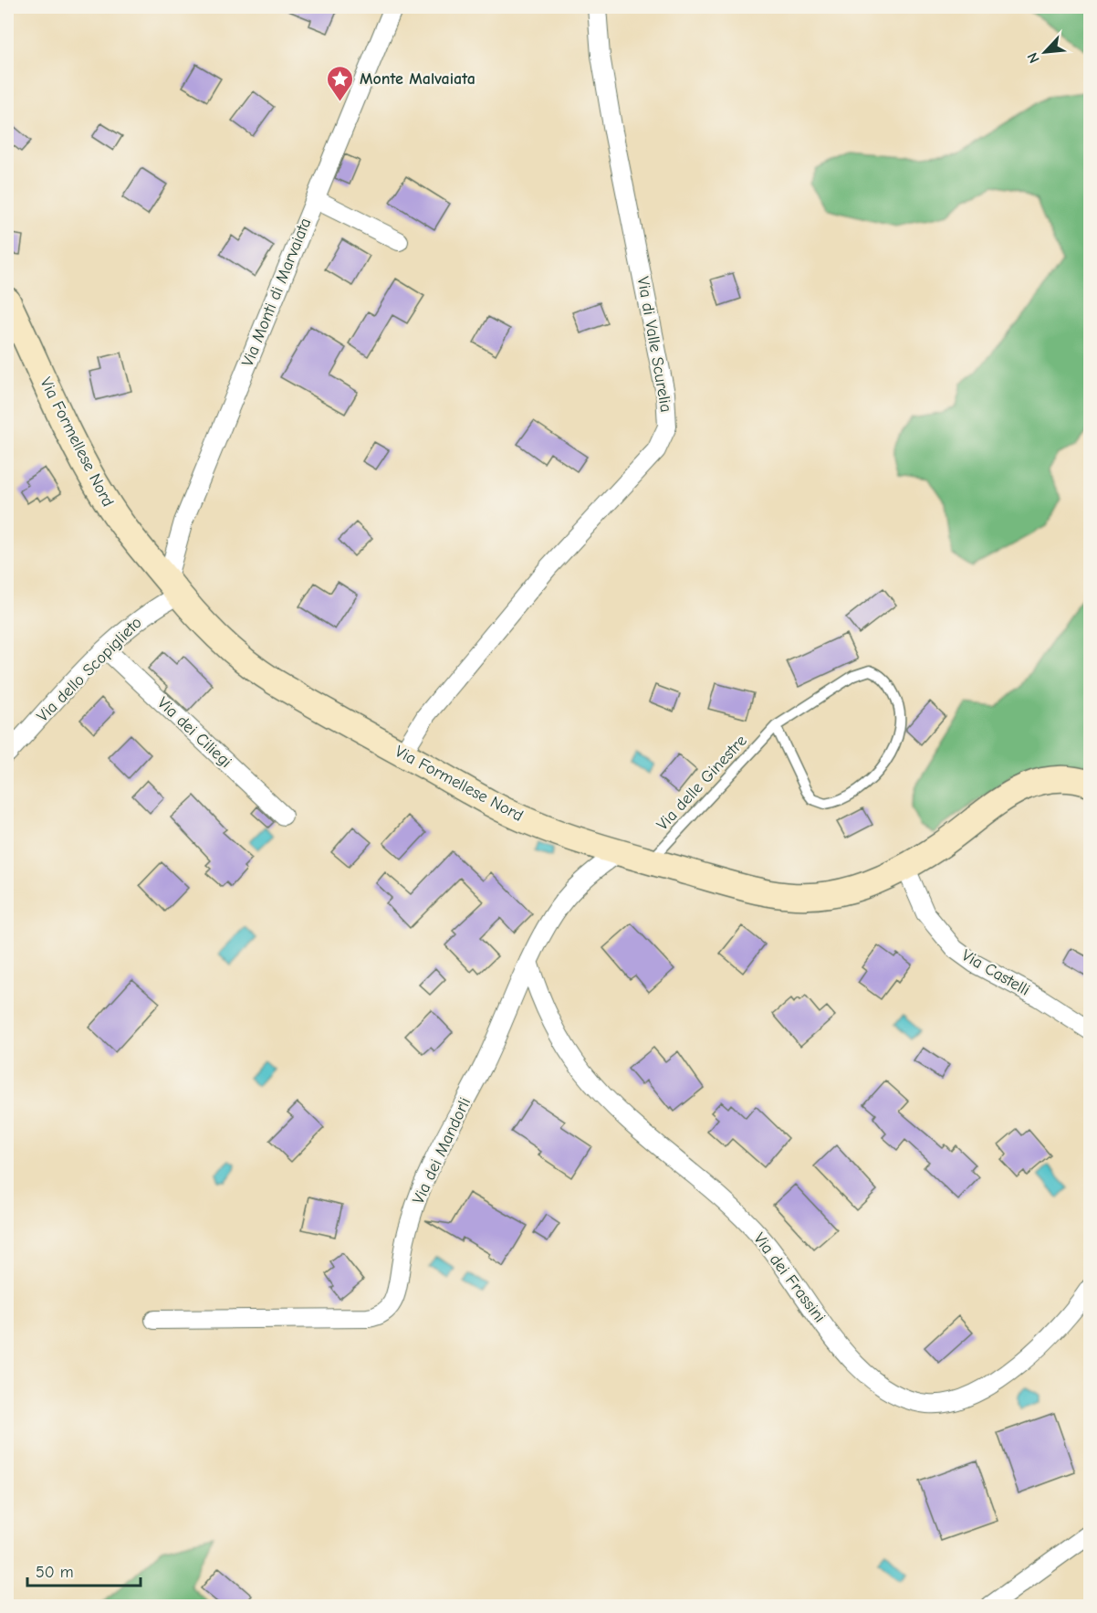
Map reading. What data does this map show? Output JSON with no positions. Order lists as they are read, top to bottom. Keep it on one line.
{"streets":{"street":["Via Monti di Marvaiata","Via di Valle Scurelia","Via Formellese Nord","Via dello Scopiglieto","Via dei Ciliegi","Via Castelli","Via dei Mandorli","Via dei Frassini"],"lane":["Via delle Ginestre"]},"crossings":[["Via Monti di Marvaiata","Via Formellese Nord"],["Via Monti di Marvaiata","Via dello Scopiglieto"],["Via di Valle Scurelia","Via Formellese Nord"],["Via Formellese Nord","Via dello Scopiglieto"],["Via Formellese Nord","Via delle Ginestre"],["Via Formellese Nord","Via Castelli"],["Via Formellese Nord","Via dei Mandorli"],["Via dello Scopiglieto","Via dei Ciliegi"],["Via dei Mandorli","Via dei Frassini"]],"places":{"place":["Monte Malvaiata"]},"scale_bar":"50 m","north":"bottom left"}
